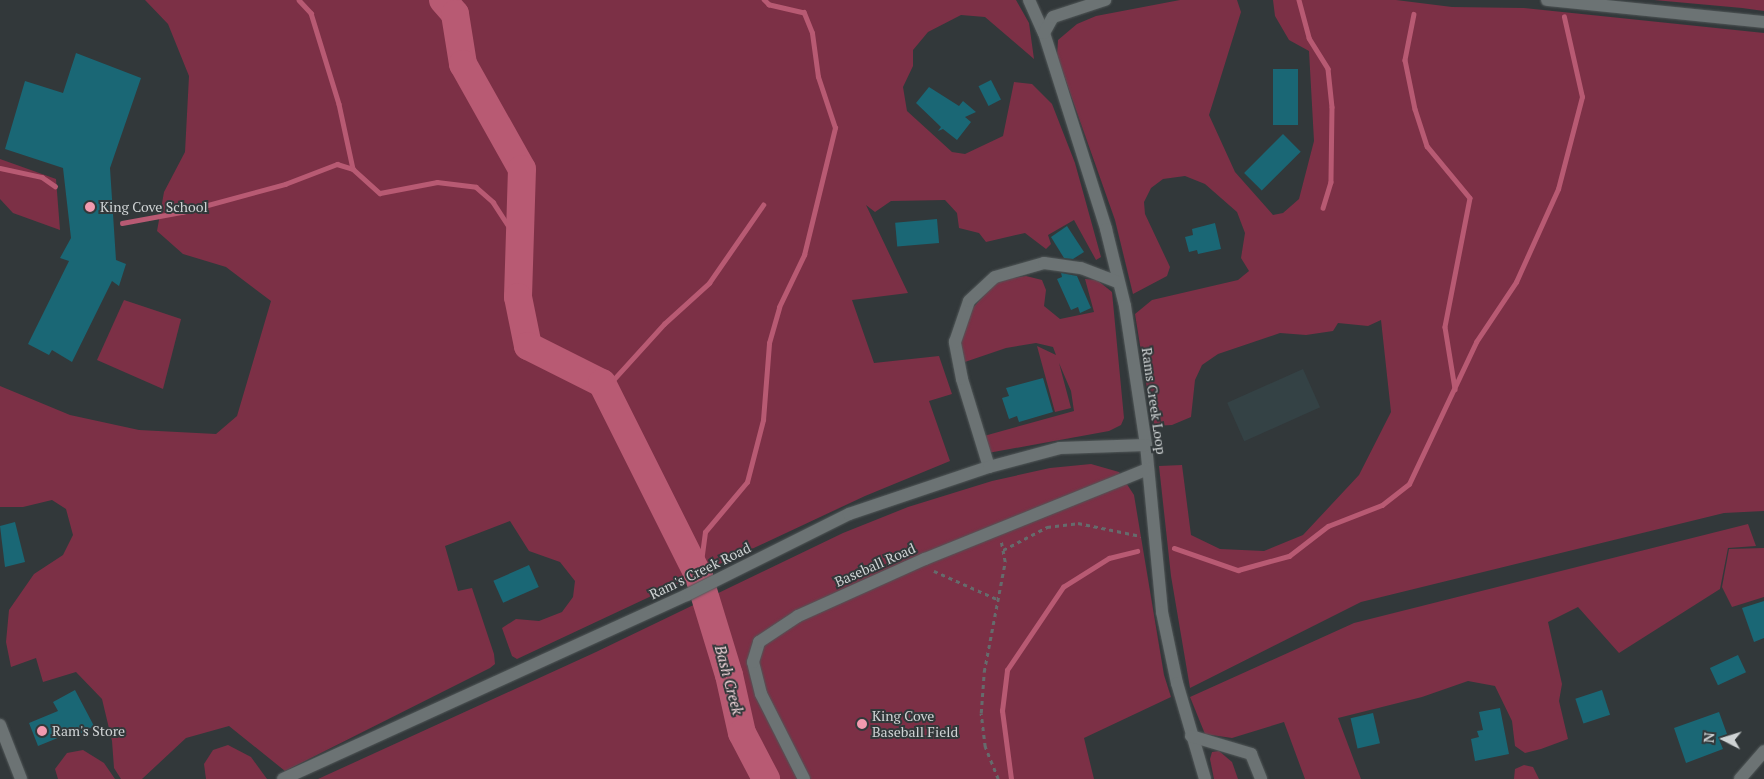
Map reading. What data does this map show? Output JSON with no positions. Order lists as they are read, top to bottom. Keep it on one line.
{"streets":{"street":["Rams Creek Loop","Baseball Road","Ram's Creek Road"]},"crossings":[["Rams Creek Loop","Baseball Road"],["Rams Creek Loop","Ram's Creek Road"]],"water":["Bash Creek"],"places":["King Cove School","King Cove Baseball Field","Ram's Store"],"north":"left"}
